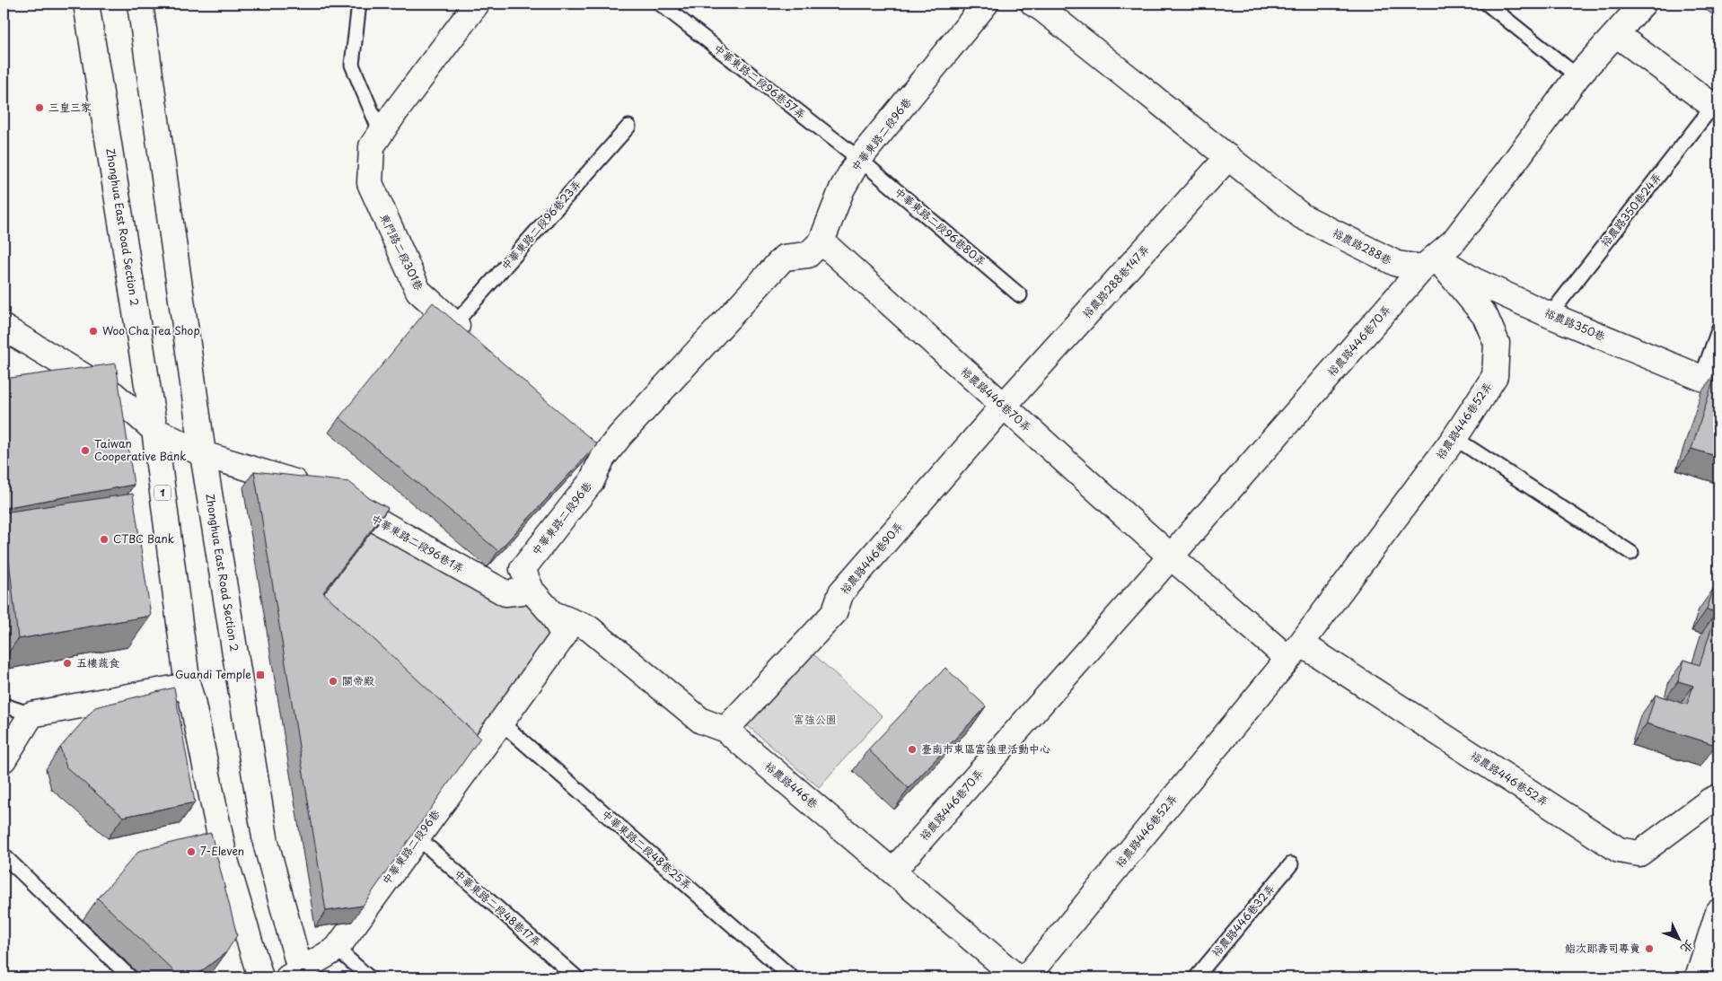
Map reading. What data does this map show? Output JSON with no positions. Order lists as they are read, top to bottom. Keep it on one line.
{"streets":{"street":["中華東路二段96巷","Zhonghua East Road Section 2","裕農路288巷","東門路二段301巷","裕農路288巷147弄","裕農路350巷","裕農路446巷70弄","裕農路446巷52弄","1","中華東路二段96巷1弄","裕農路446巷90弄","裕農路446巷"],"lane":["中華東路二段96巷57弄","裕農路350巷24弄","中華東路二段96巷23弄","中華東路二段96巷80弄","中華東路二段48巷25弄","中華東路二段48巷17弄","裕農路446巷32弄"]},"crossings":[["中華東路二段96巷57弄","中華東路二段96巷"],["中華東路二段96巷57弄","中華東路二段96巷80弄"],["中華東路二段96巷","Zhonghua East Road Section 2"],["中華東路二段96巷","中華東路二段96巷80弄"],["中華東路二段96巷","裕農路446巷70弄"],["中華東路二段96巷","中華東路二段96巷1弄"],["中華東路二段96巷","裕農路446巷"],["中華東路二段96巷","中華東路二段48巷25弄"],["中華東路二段96巷","中華東路二段48巷17弄"],["裕農路350巷24弄","裕農路350巷"],["中華東路二段96巷23弄","東門路二段301巷"],["Zhonghua East Road Section 2","中華東路二段96巷1弄"],["裕農路288巷","裕農路288巷147弄"],["裕農路288巷","裕農路350巷"],["裕農路288巷","裕農路446巷70弄"],["裕農路288巷","裕農路446巷52弄"],["裕農路288巷147弄","裕農路446巷70弄"],["裕農路288巷147弄","裕農路446巷90弄"],["裕農路350巷","裕農路446巷70弄"],["裕農路350巷","裕農路446巷52弄"],["裕農路446巷70弄","裕農路446巷52弄"],["裕農路446巷70弄","裕農路446巷90弄"],["裕農路446巷70弄","裕農路446巷"],["裕農路446巷90弄","裕農路446巷"]],"parks":["富強公園"],"places":{"other":["三皇三家","Woo Cha Tea Shop","Taiwan Cooperative Bank","CTBC Bank","五樓蔬食","關帝殿","臺南市東區富強里活動中心","7-Eleven","鮨次郎壽司專賣"],"transit":["Guandi Temple"]},"north":"bottom right"}
